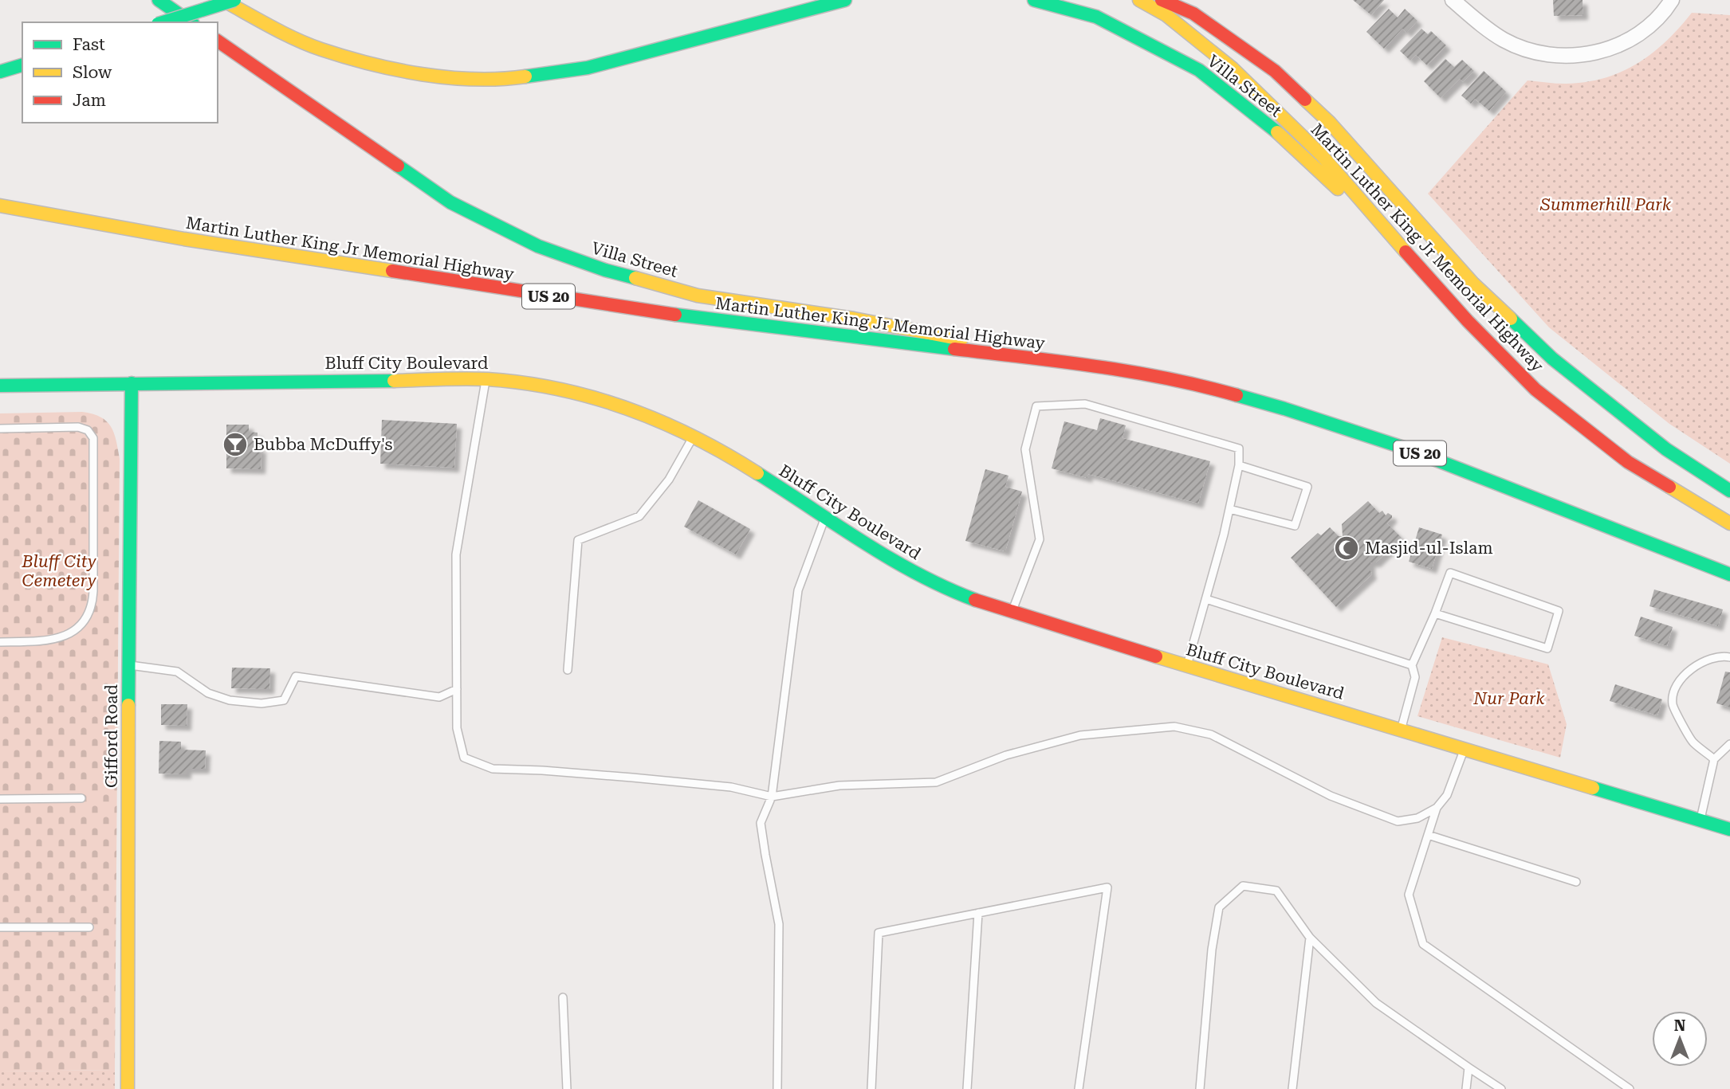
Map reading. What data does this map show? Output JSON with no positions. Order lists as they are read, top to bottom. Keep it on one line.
{"streets":{"main road":["Villa Street","Martin Luther King Jr Memorial Highway","US 20","Bluff City Boulevard","Gifford Road"]},"crossings":[["Villa Street","Martin Luther King Jr Memorial Highway"],["Bluff City Boulevard","Gifford Road"]],"parks":["Summerhill Park","Bluff City Cemetery","Nur Park"],"places":{"bar":["Bubba McDuffy's"],"mosque":["Masjid-ul-Islam"]},"legend":["Fast","Slow","Jam"],"north":"top"}
